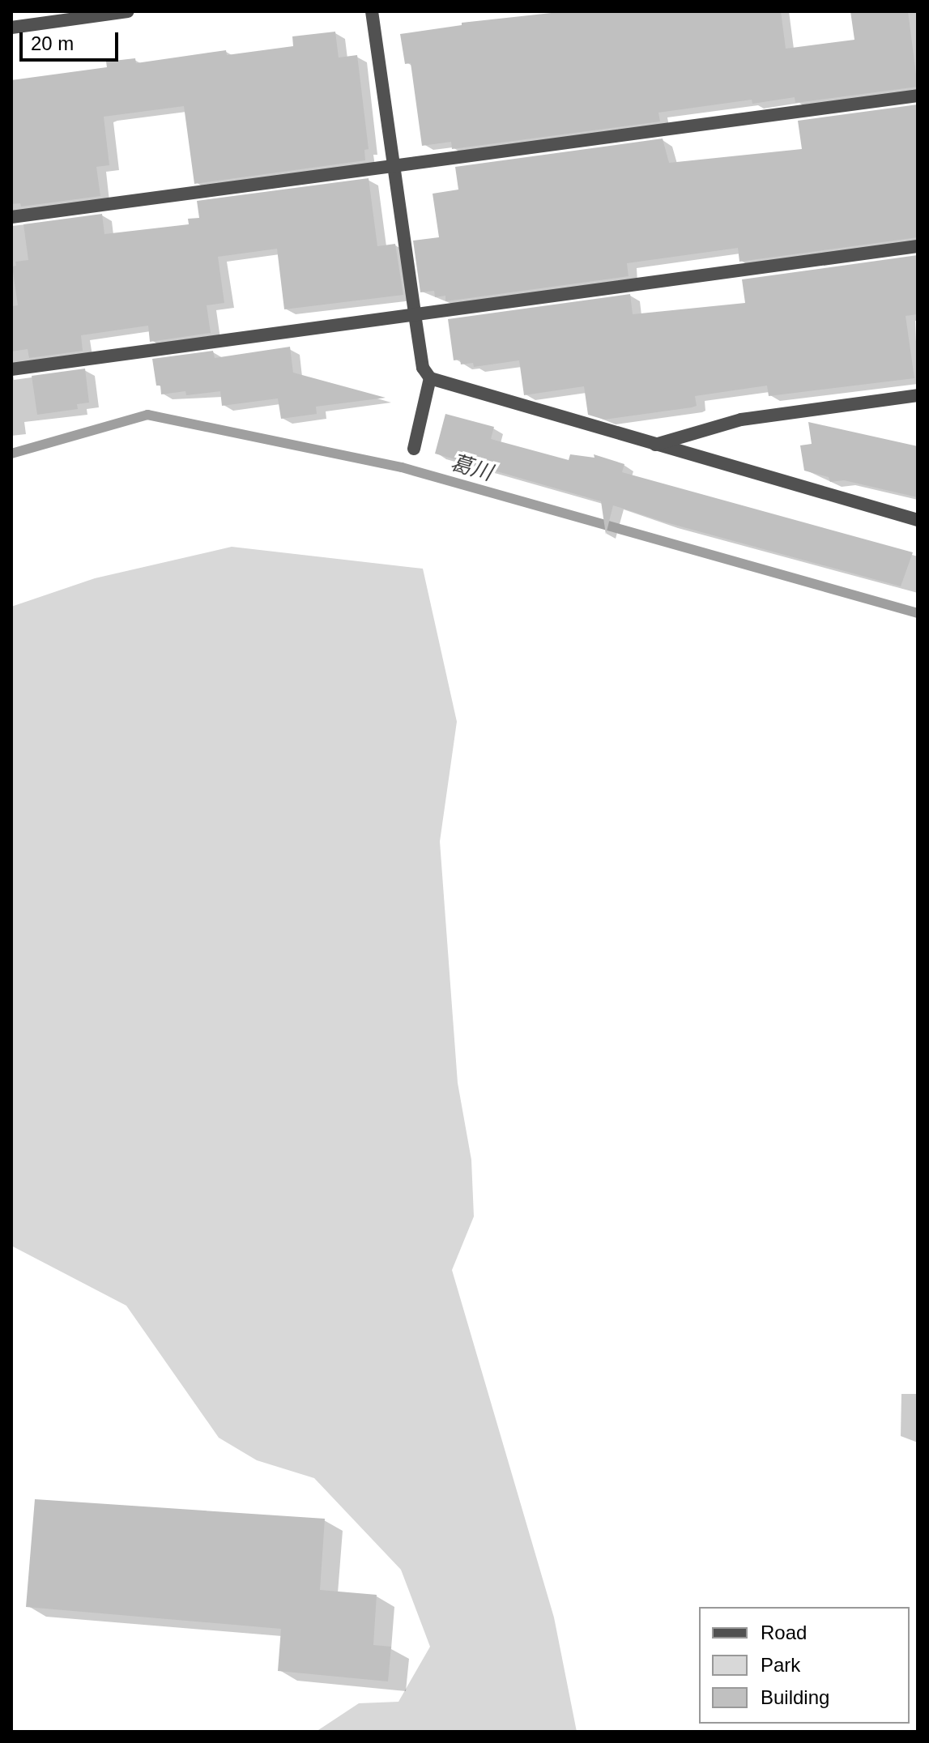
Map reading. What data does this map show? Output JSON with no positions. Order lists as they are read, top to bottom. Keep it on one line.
{"water":["葛川"],"legend":["Road","Park","Building"],"scale_bar":"20 m"}
